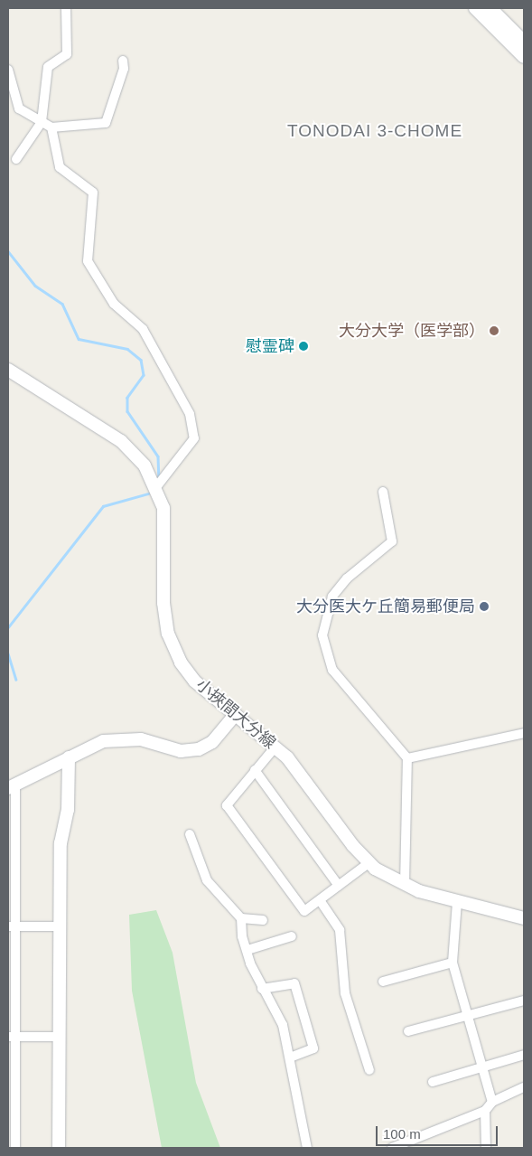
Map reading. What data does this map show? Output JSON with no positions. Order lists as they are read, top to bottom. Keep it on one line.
{"streets":{"main road":["小挾間大分線"]},"districts":["TONODAI 3-CHOME"],"places":["大分大学（医学部）","慰霊碑","大分医大ケ丘簡易郵便局"],"scale_bar":"100 m"}
